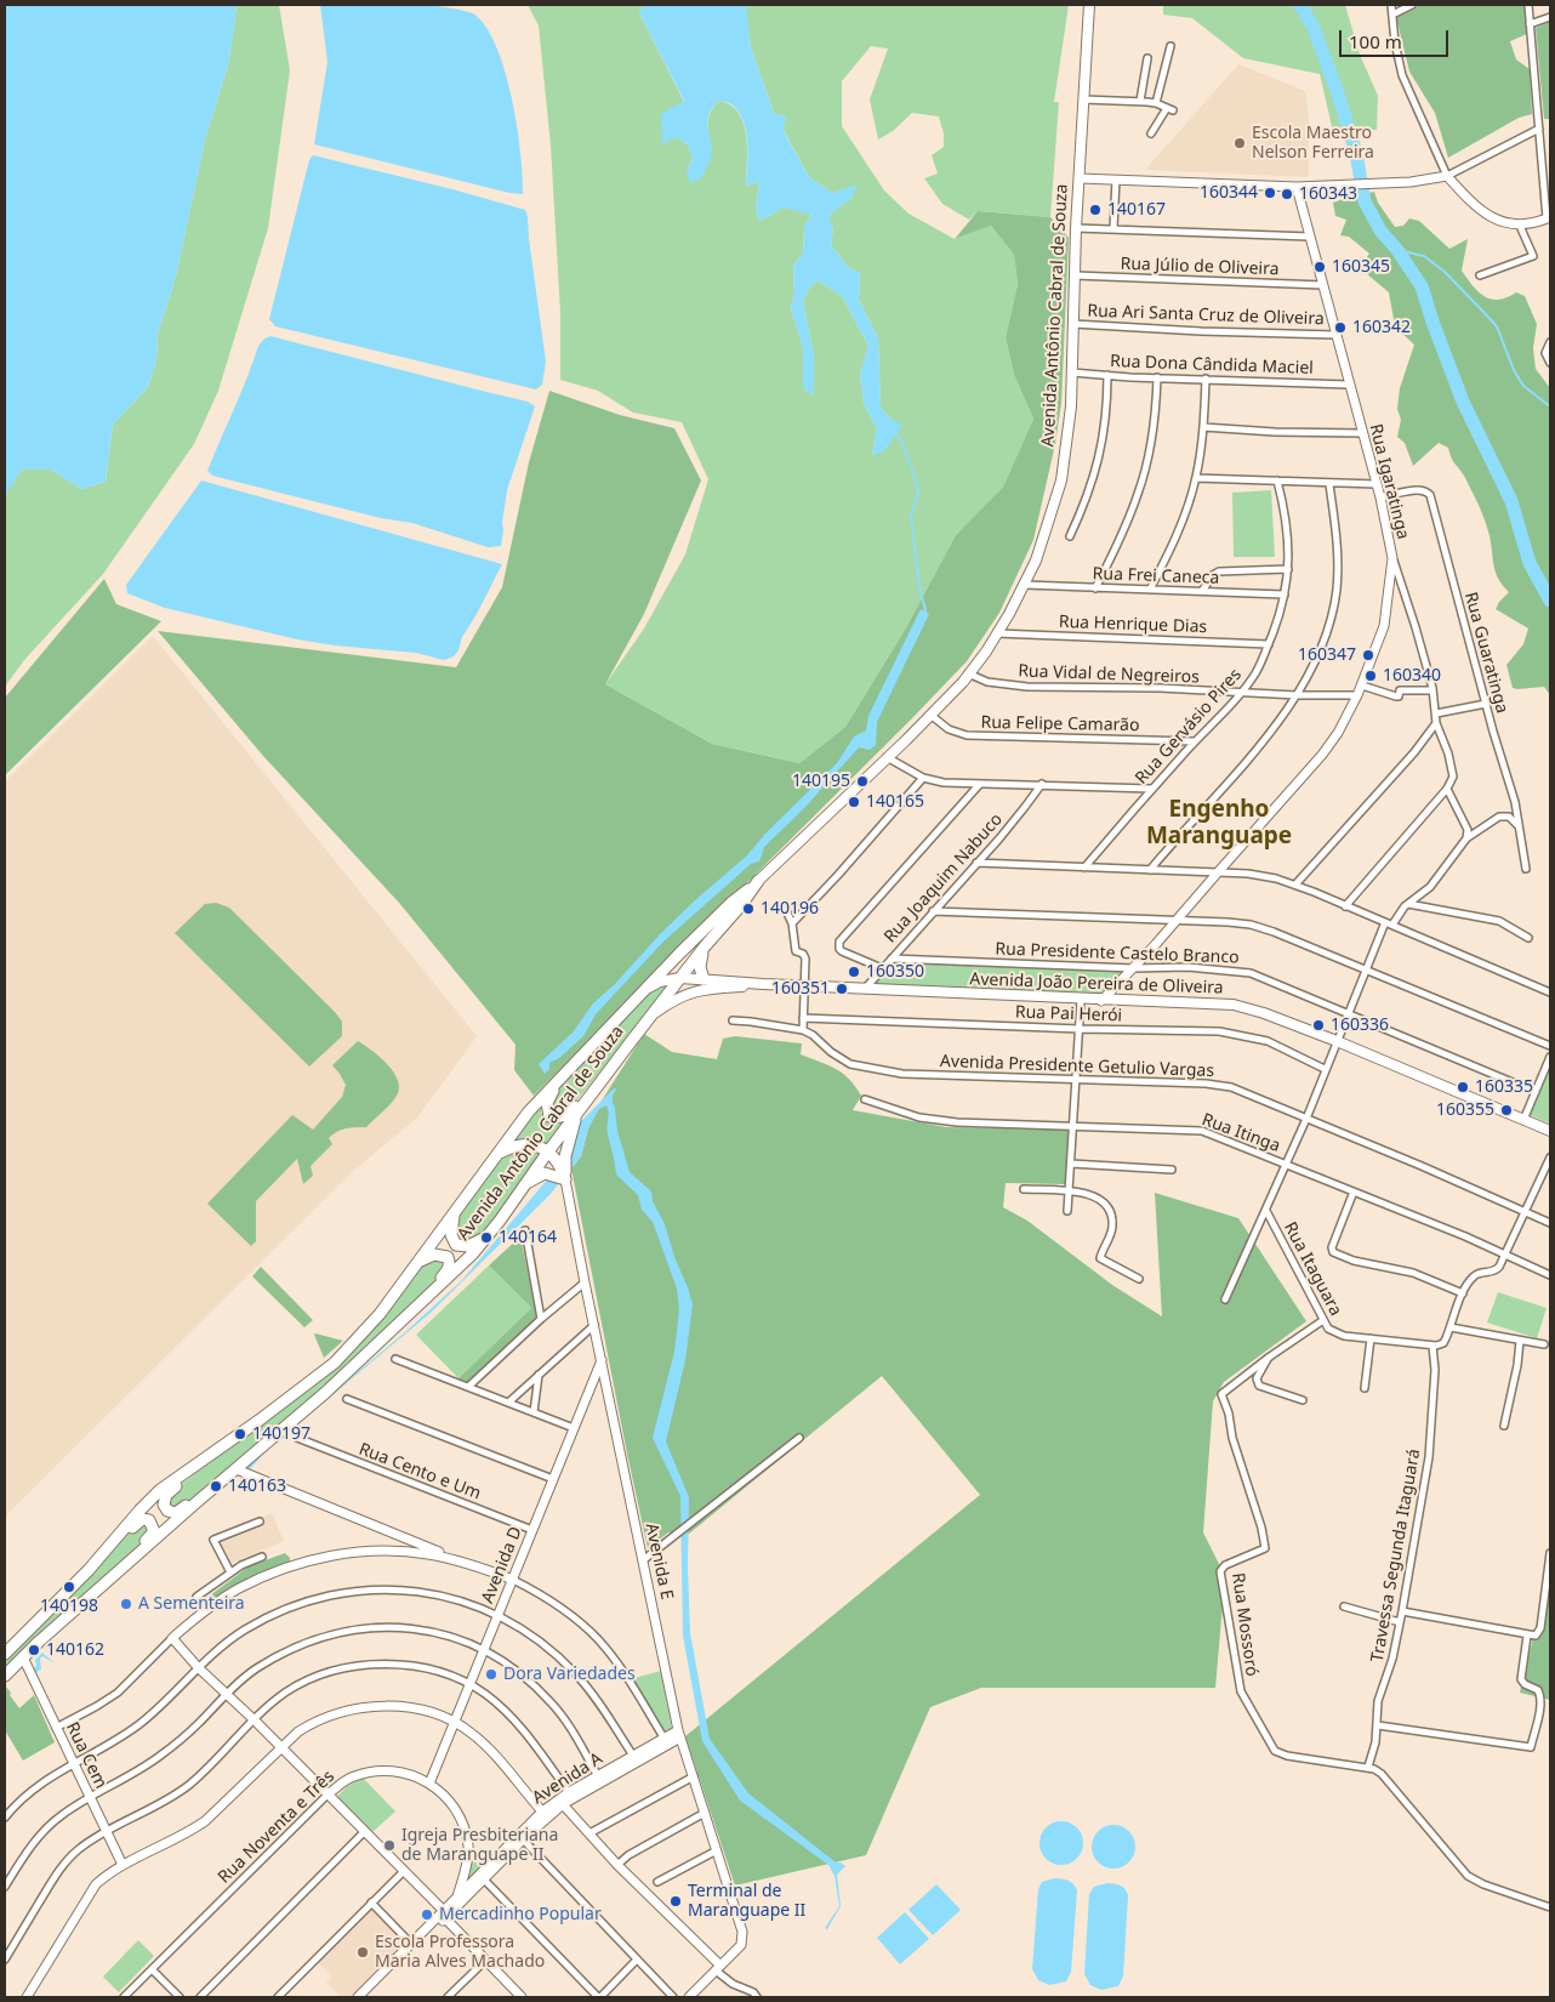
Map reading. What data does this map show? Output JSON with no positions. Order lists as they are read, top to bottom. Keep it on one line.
{"streets":{"highway":["Avenida Antônio Cabral de Souza"],"main road":["Avenida João Pereira de Oliveira"],"street":["Rua Júlio de Oliveira","Rua Ari Santa Cruz de Oliveira","Rua Dona Cândida Maciel","Rua Igaratinga","Rua Frei Caneca","Rua Henrique Dias","Rua Guaratinga","Rua Vidal de Negreiros","Rua Felipe Camarão","Rua Gervásio Pires","Rua Joaquim Nabuco","Rua Presidente Castelo Branco","Rua Pai Herói","Avenida Presidente Getulio Vargas","Rua Itinga","Rua Itaguara","Rua Cento e Um","Travessa Segunda Itaguará","Avenida E","Avenida D","Rua Mossoró","Rua Cem","Avenida A","Rua Noventa e Três"]},"crossings":[["Rua Júlio de Oliveira","Avenida Antônio Cabral de Souza"],["Rua Júlio de Oliveira","Rua Igaratinga"],["Avenida Antônio Cabral de Souza","Rua Ari Santa Cruz de Oliveira"],["Avenida Antônio Cabral de Souza","Rua Dona Cândida Maciel"],["Avenida Antônio Cabral de Souza","Rua Frei Caneca"],["Avenida Antônio Cabral de Souza","Rua Henrique Dias"],["Avenida Antônio Cabral de Souza","Rua Vidal de Negreiros"],["Avenida Antônio Cabral de Souza","Rua Felipe Camarão"],["Avenida Antônio Cabral de Souza","Avenida João Pereira de Oliveira"],["Avenida Antônio Cabral de Souza","Rua Cem"],["Rua Ari Santa Cruz de Oliveira","Rua Igaratinga"],["Rua Dona Cândida Maciel","Rua Igaratinga"],["Rua Igaratinga","Rua Guaratinga"],["Rua Frei Caneca","Rua Gervásio Pires"],["Rua Henrique Dias","Rua Gervásio Pires"],["Rua Guaratinga","Rua Itaguara"],["Rua Vidal de Negreiros","Rua Gervásio Pires"],["Rua Felipe Camarão","Rua Gervásio Pires"],["Rua Joaquim Nabuco","Rua Presidente Castelo Branco"],["Rua Joaquim Nabuco","Avenida João Pereira de Oliveira"],["Rua Presidente Castelo Branco","Rua Itaguara"],["Avenida João Pereira de Oliveira","Rua Itaguara"],["Rua Pai Herói","Rua Itaguara"],["Avenida Presidente Getulio Vargas","Rua Itaguara"],["Rua Itinga","Rua Itaguara"],["Rua Itaguara","Travessa Segunda Itaguará"],["Rua Itaguara","Rua Mossoró"],["Rua Cento e Um","Avenida D"],["Travessa Segunda Itaguará","Rua Mossoró"],["Avenida E","Avenida D"],["Avenida E","Avenida A"],["Avenida D","Rua Noventa e Três"],["Avenida A","Rua Noventa e Três"]],"districts":["Engenho Maranguape"],"places":["Escola Maestro Nelson Ferreira","160344","160343","140167","160345","160342","160347","160340","140195","140165","140196","160350","160351","160336","160335","160355","140164","140197","140163","140198","A Sementeira","140162","Dora Variedades","Igreja Presbiteriana de Maranguape II","Terminal de Maranguape II","Mercadinho Popular","Escola Professora Maria Alves Machado"],"scale_bar":"100 m"}
